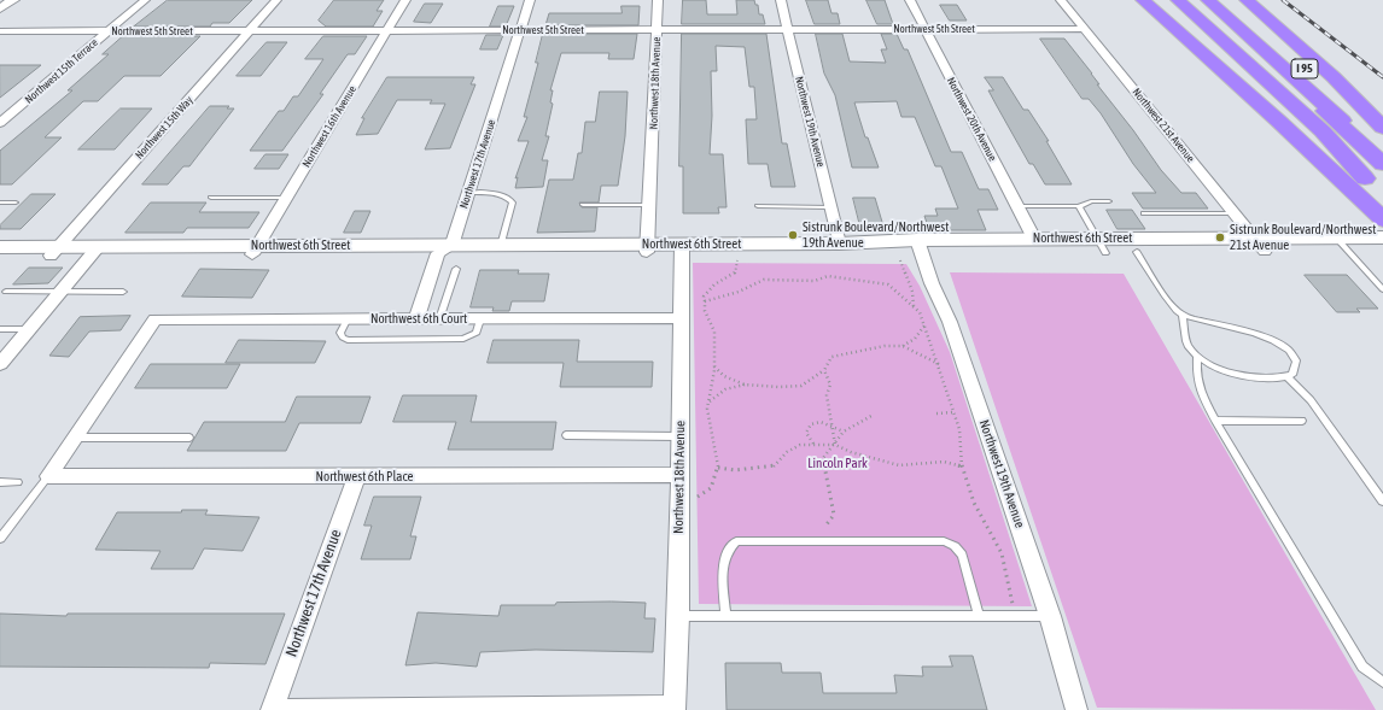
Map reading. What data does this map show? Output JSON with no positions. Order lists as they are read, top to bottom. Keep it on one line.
{"streets":{"highway":["I 95"],"street":["Northwest 5th Street","Northwest 15th Terrace","Northwest 18th Avenue","Northwest 20th Avenue","Northwest 19th Avenue","Northwest 21st Avenue","Northwest 16th Avenue","Northwest 15th Way","Northwest 17th Avenue","Northwest 6th Street","Northwest 6th Court","Northwest 6th Place"]},"crossings":[["Northwest 5th Street","Northwest 15th Terrace"],["Northwest 5th Street","Northwest 18th Avenue"],["Northwest 5th Street","Northwest 20th Avenue"],["Northwest 5th Street","Northwest 19th Avenue"],["Northwest 5th Street","Northwest 21st Avenue"],["Northwest 5th Street","Northwest 16th Avenue"],["Northwest 5th Street","Northwest 15th Way"],["Northwest 5th Street","Northwest 17th Avenue"],["Northwest 18th Avenue","Northwest 6th Street"],["Northwest 18th Avenue","Northwest 6th Court"],["Northwest 18th Avenue","Northwest 6th Place"],["Northwest 20th Avenue","Northwest 6th Street"],["Northwest 19th Avenue","Northwest 6th Street"],["Northwest 21st Avenue","Northwest 6th Street"],["Northwest 16th Avenue","Northwest 6th Street"],["Northwest 15th Way","Northwest 6th Street"],["Northwest 17th Avenue","Northwest 6th Street"],["Northwest 17th Avenue","Northwest 6th Court"],["Northwest 17th Avenue","Northwest 6th Place"]],"parks":["Lincoln Park"],"places":["Sistrunk Boulevard/Northwest 19th Avenue","Sistrunk Boulevard/Northwest 21st Avenue"]}
